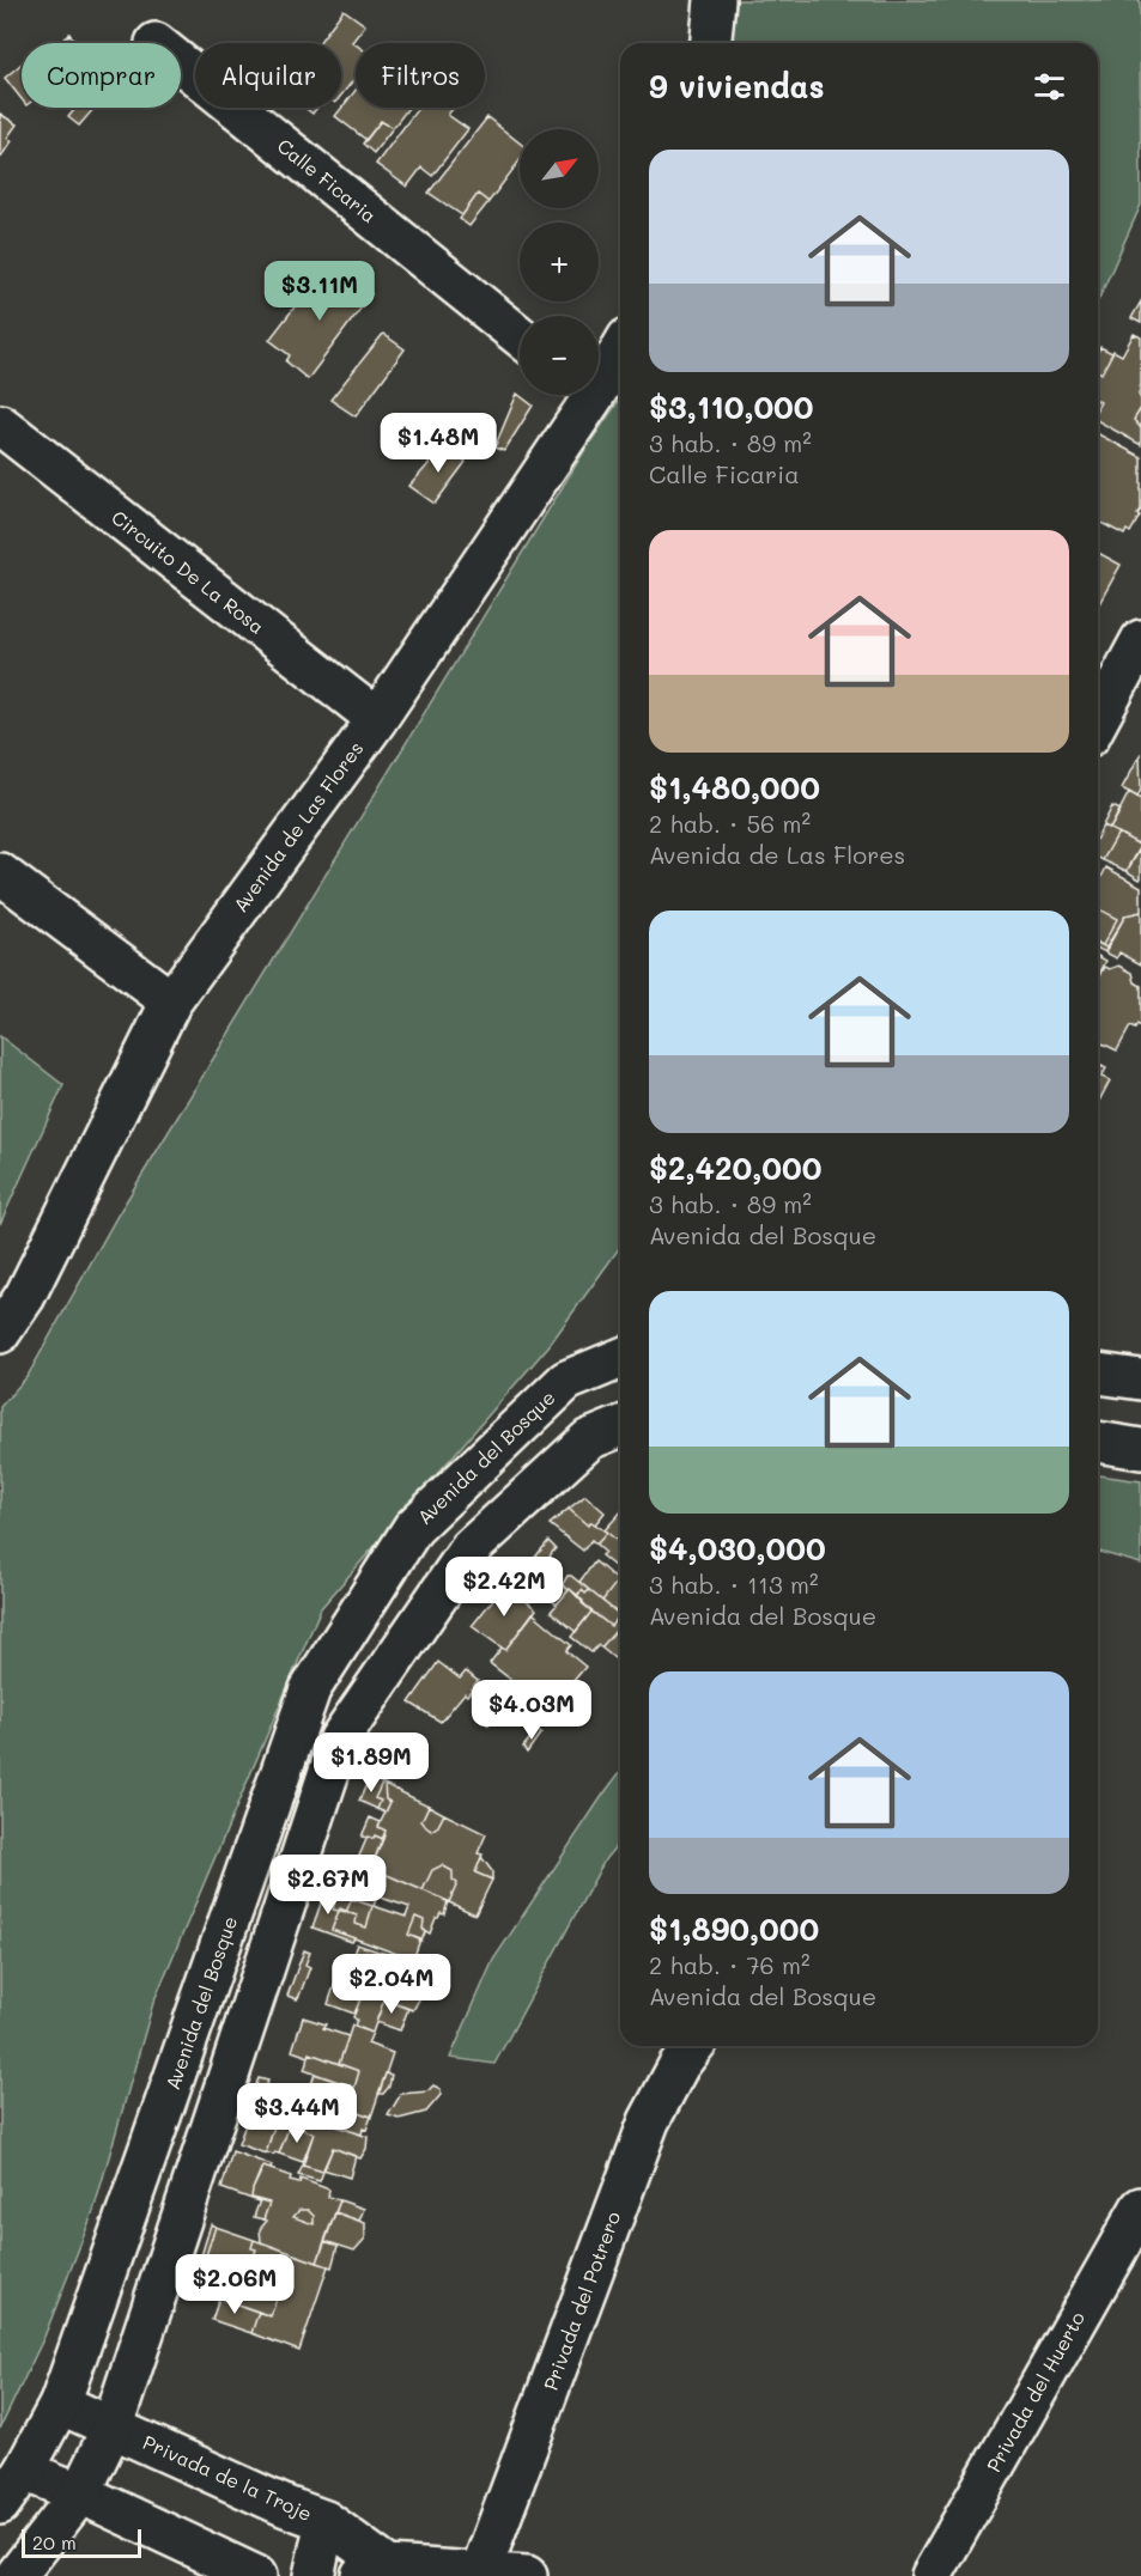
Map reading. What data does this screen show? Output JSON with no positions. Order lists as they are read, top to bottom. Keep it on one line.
{"streets":{"street":["Calle Ficaria","Circuito De La Rosa","Avenida de Las Flores","Avenida del Bosque","Privada del Potrero","Privada del Huerto","Privada de la Troje"]},"crossings":[["Circuito De La Rosa","Avenida de Las Flores"],["Avenida del Bosque","Privada de la Troje"],["Privada del Potrero","Privada de la Troje"]],"scale_bar":"20 m","north":"top right","page":{"chip":["Comprar","Alquilar","Filtros"],"heading":"9 viviendas","map_buttons":["+","−"],"list":[{"name":"$3,110,000","note":"3 hab. · 89 m² · Calle Ficaria"},{"name":"$1,480,000","note":"2 hab. · 56 m² · Avenida de Las Flores"},{"name":"$2,420,000","note":"3 hab. · 89 m² · Avenida del Bosque"},{"name":"$4,030,000","note":"3 hab. · 113 m² · Avenida del Bosque"},{"name":"$1,890,000","note":"2 hab. · 76 m² · Avenida del Bosque"}],"price":["$3.11M","$1.48M","$2.42M","$4.03M","$1.89M","$2.67M","$2.04M","$3.44M","$2.06M"],"scale":"20 m"}}
